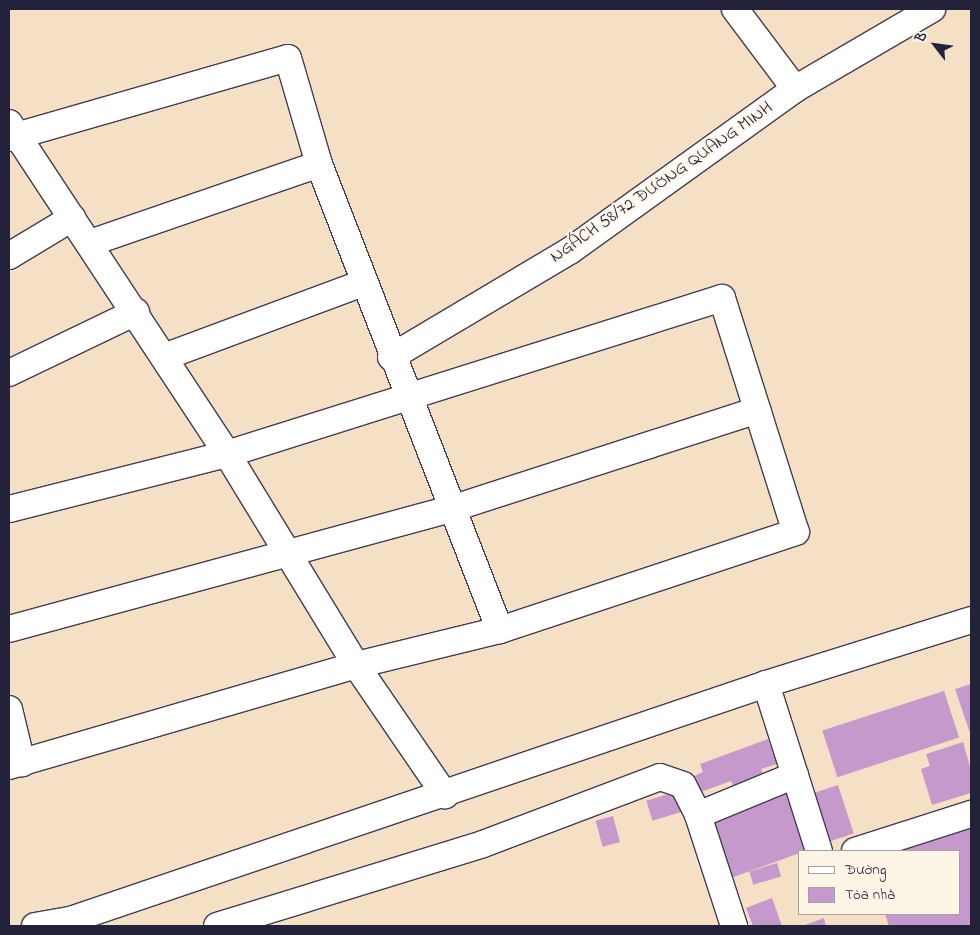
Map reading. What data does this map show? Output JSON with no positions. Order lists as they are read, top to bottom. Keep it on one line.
{"streets":{"street":["NGÁCH 58/72 ĐƯỜNG QUANG MINH"]},"legend":["Đường","Tòa nhà"],"north":"top left"}
